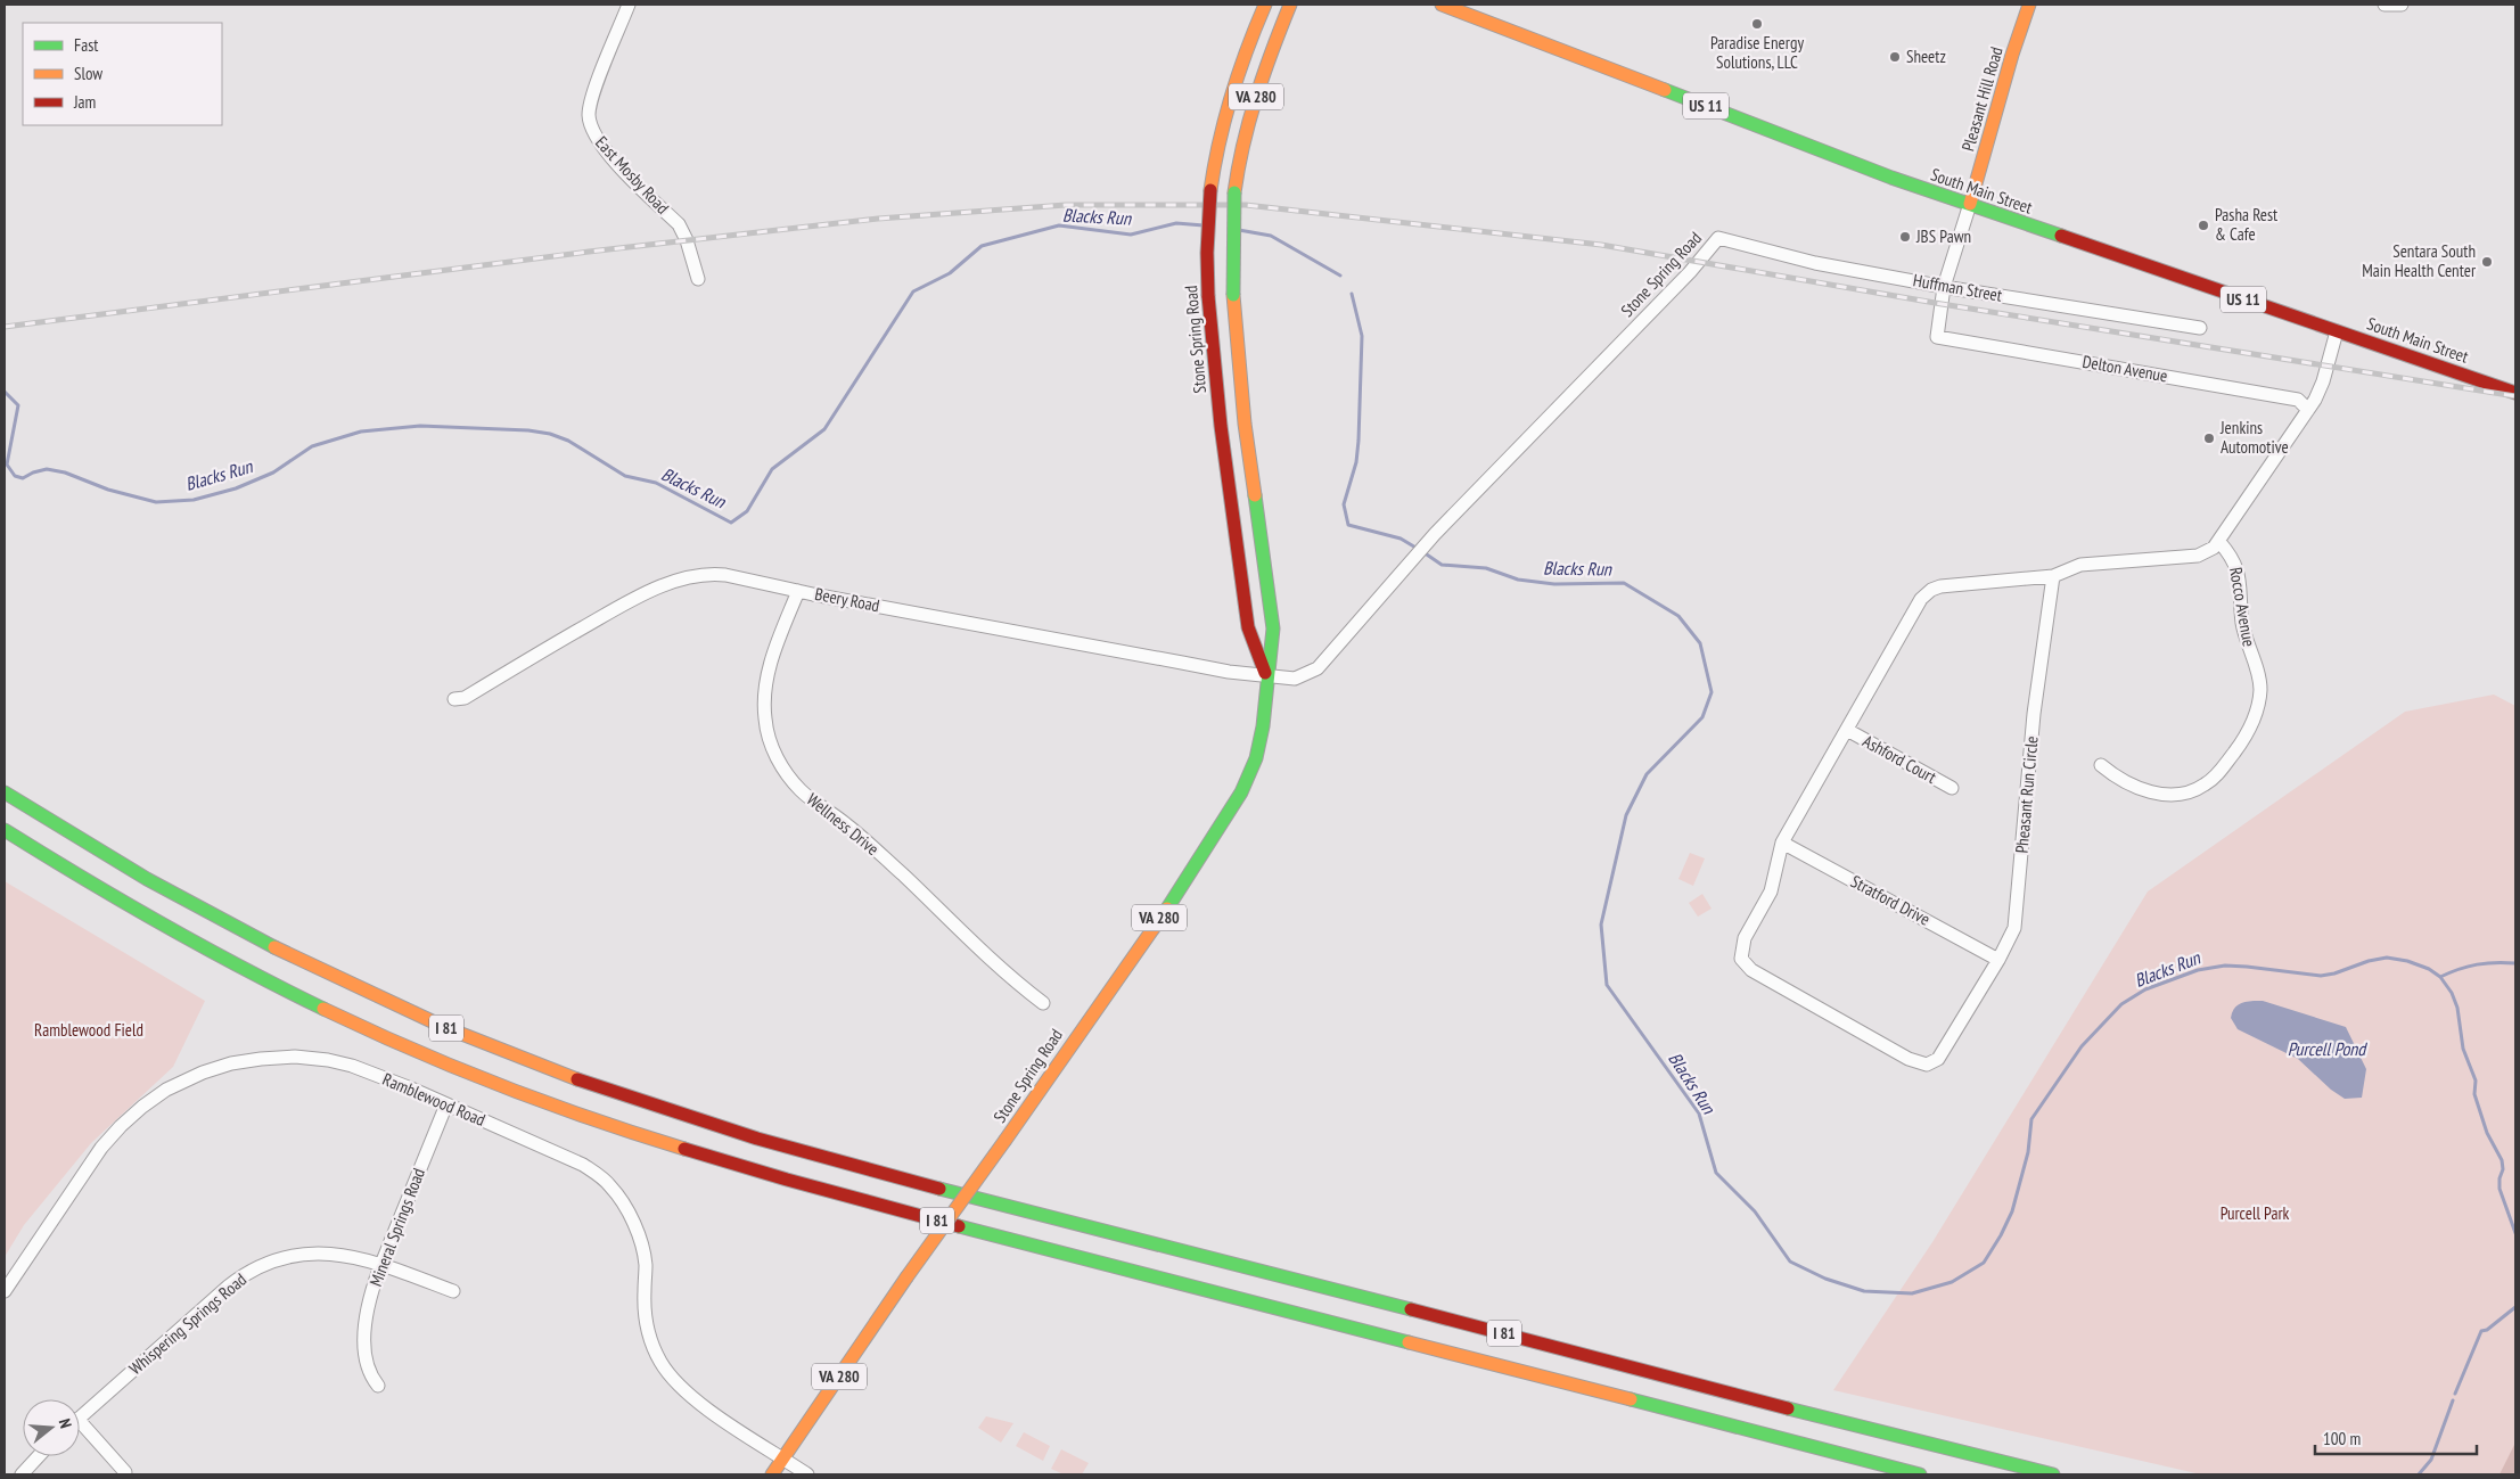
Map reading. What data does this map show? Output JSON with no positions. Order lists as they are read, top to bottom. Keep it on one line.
{"streets":{"main road":["VA 280","Pleasant Hill Road","US 11","South Main Street","Stone Spring Road","I 81"],"street":["East Mosby Road","Huffman Street","Delton Avenue","Beery Road","Rocco Avenue","Ashford Court","Pheasant Run Circle","Wellness Drive","Stratford Drive","Ramblewood Road","Mineral Springs Road","Whispering Springs Road"]},"crossings":[["Pleasant Hill Road","South Main Street"],["Pleasant Hill Road","Huffman Street"],["Pleasant Hill Road","Delton Avenue"],["Stone Spring Road","Huffman Street"],["Stone Spring Road","Beery Road"],["Stone Spring Road","Ramblewood Road"],["Delton Avenue","Rocco Avenue"],["Beery Road","Wellness Drive"],["Rocco Avenue","Pheasant Run Circle"],["Ashford Court","Pheasant Run Circle"],["Pheasant Run Circle","Stratford Drive"],["Ramblewood Road","Mineral Springs Road"],["Mineral Springs Road","Whispering Springs Road"]],"water":["Blacks Run","Purcell Pond"],"parks":["Ramblewood Field","Purcell Park"],"places":["Paradise Energy Solutions, LLC","Sheetz","Pasha Rest & Cafe","JBS Pawn","Sentara South Main Health Center","Jenkins Automotive"],"legend":["Fast","Slow","Jam"],"scale_bar":"100 m","north":"right"}
